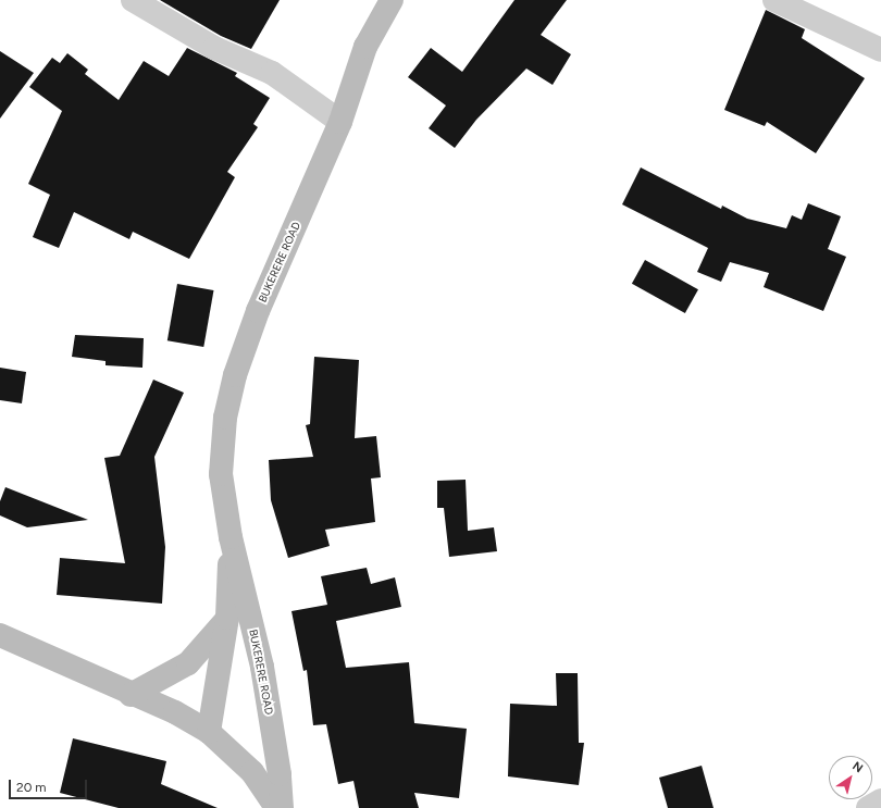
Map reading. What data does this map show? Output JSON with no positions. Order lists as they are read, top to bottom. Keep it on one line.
{"streets":{"street":["BUKERERE ROAD"]},"scale_bar":"20 m","north":"top right"}
